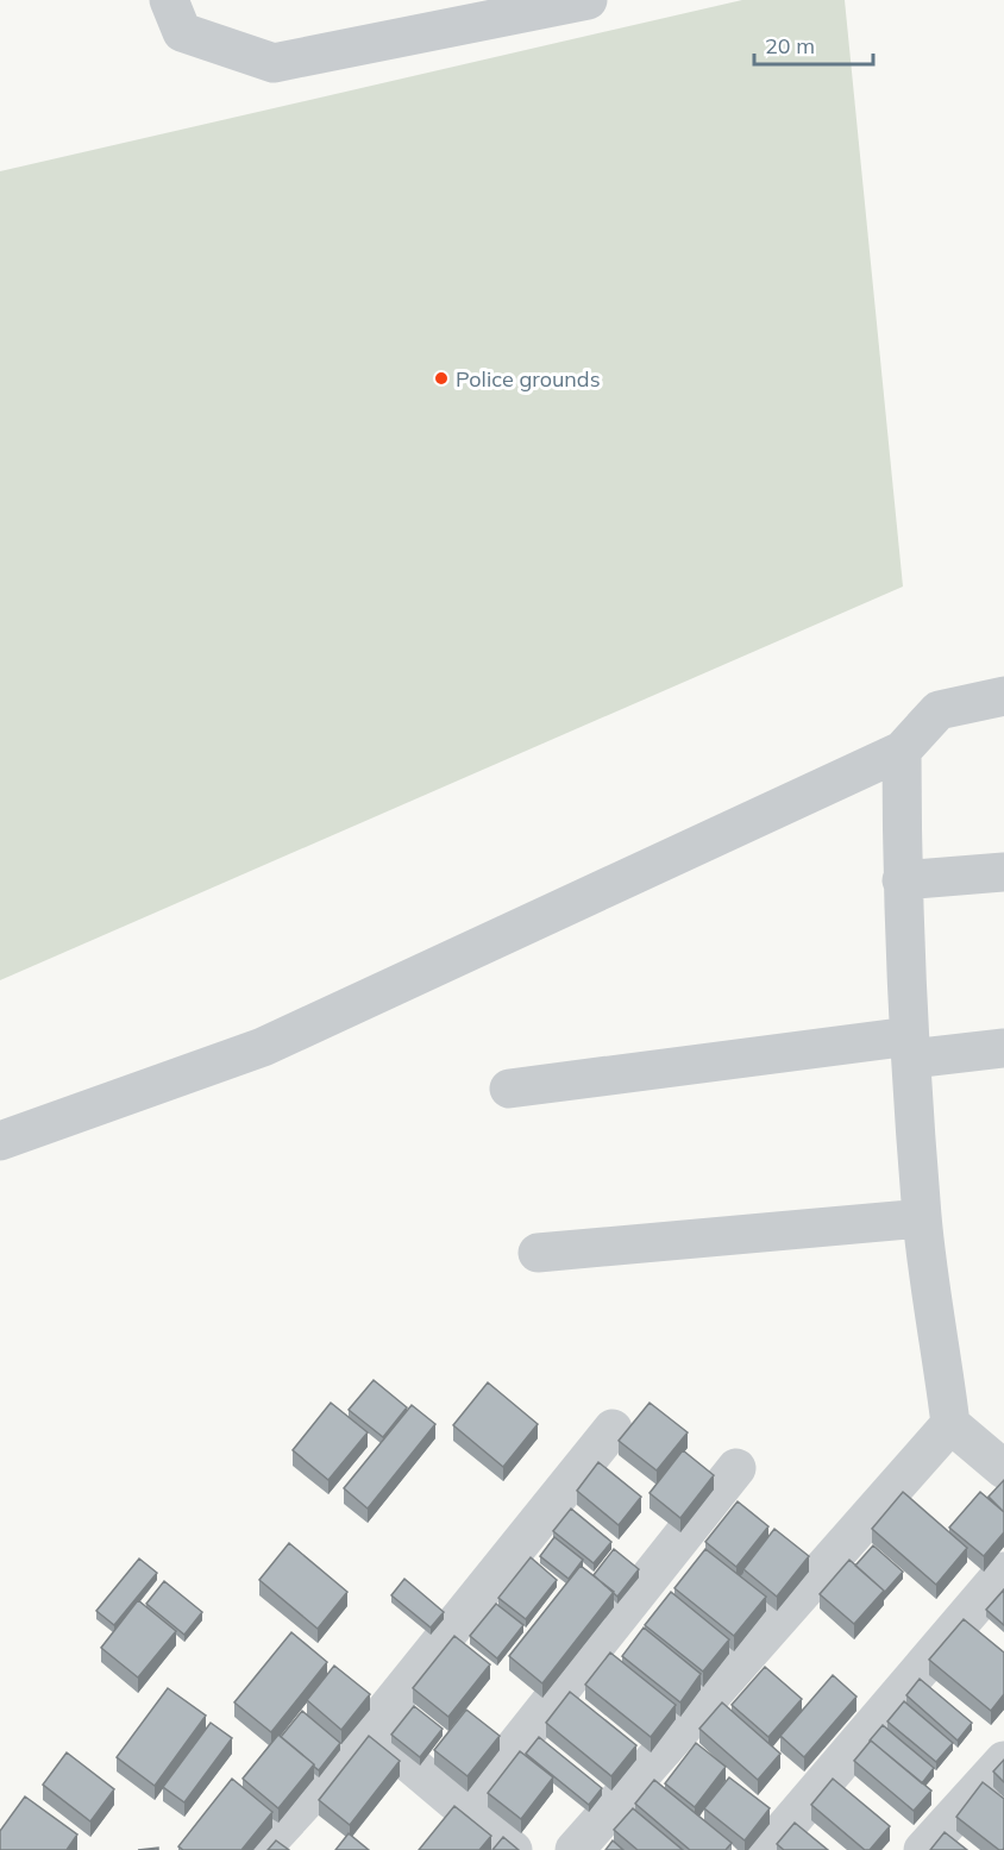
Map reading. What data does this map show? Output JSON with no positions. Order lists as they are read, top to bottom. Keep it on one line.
{"places":["Police grounds"],"scale_bar":"20 m"}
